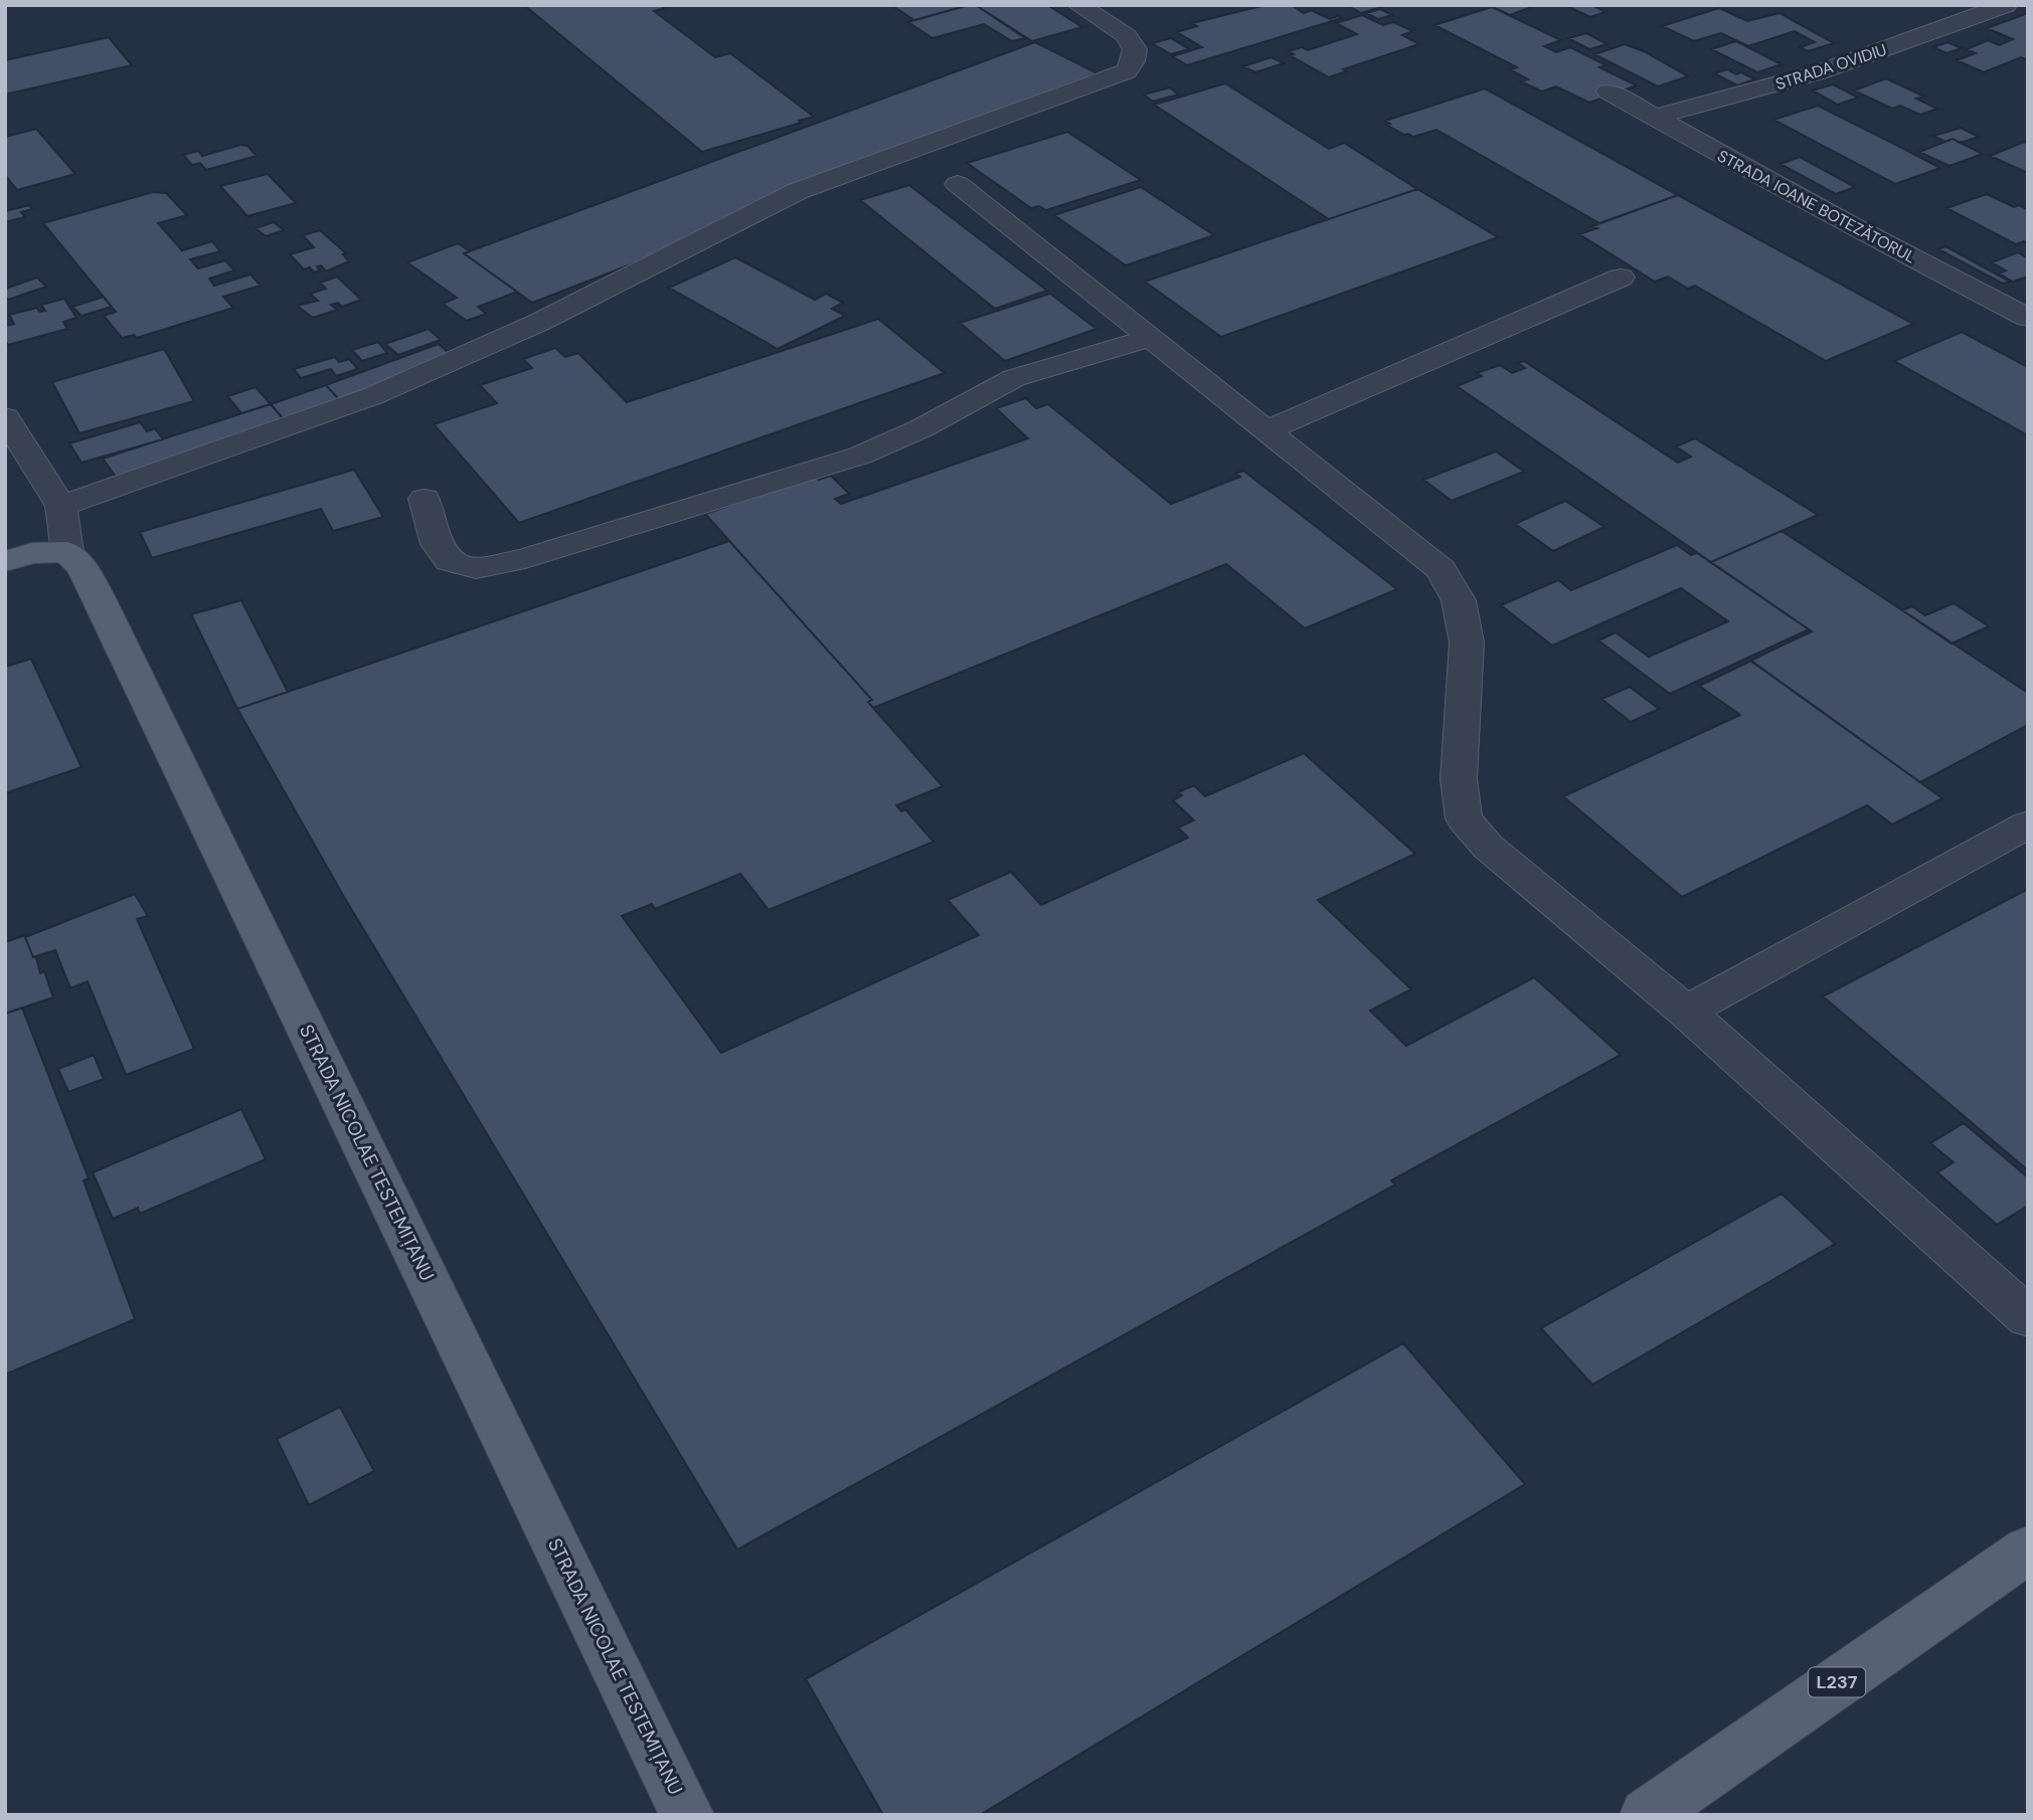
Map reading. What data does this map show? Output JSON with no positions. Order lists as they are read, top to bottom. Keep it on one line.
{"streets":{"main road":["STRADA NICOLAE TESTEMIȚANU","L237"],"street":["STRADA OVIDIU","STRADA IOANE BOTEZĂTORUL"]},"crossings":[["STRADA OVIDIU","STRADA IOANE BOTEZĂTORUL"]]}
